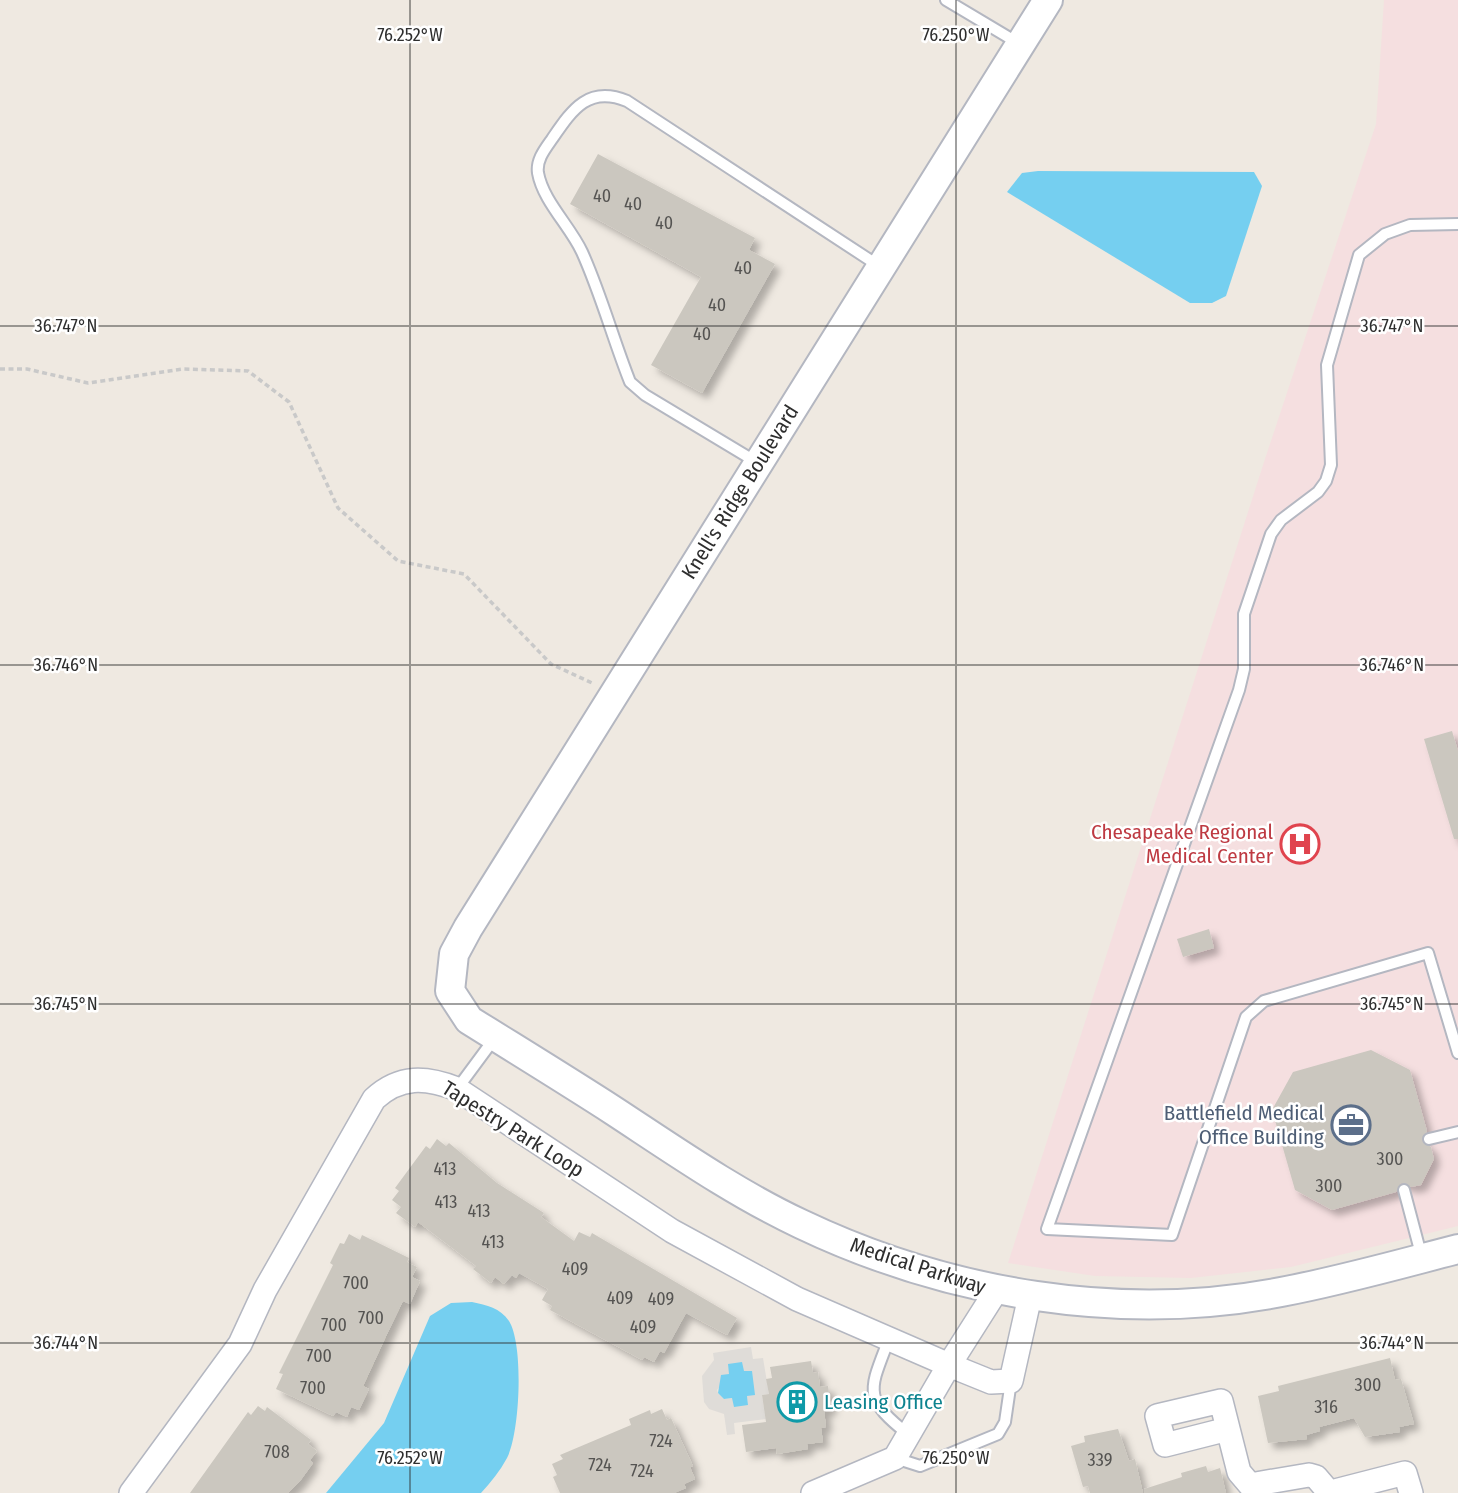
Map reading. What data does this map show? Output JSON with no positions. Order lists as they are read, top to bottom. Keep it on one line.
{"streets":{"street":["Knell's Ridge Boulevard","Tapestry Park Loop","Medical Parkway"]},"crossings":[["Knell's Ridge Boulevard","Medical Parkway"]],"places":{"hospital":["Chesapeake Regional Medical Center"],"office":["Battlefield Medical Office Building"],"building":["Leasing Office"]},"house_numbers":["40","40","40","40","40","40","300","413","300","413","413","413","409","700","409","409","700","700","409","700","300","700","316","724","708","339","724","724"],"coordinates":["76.252°W","76.250°W","36.747°N","36.746°N","36.745°N","36.744°N"]}
